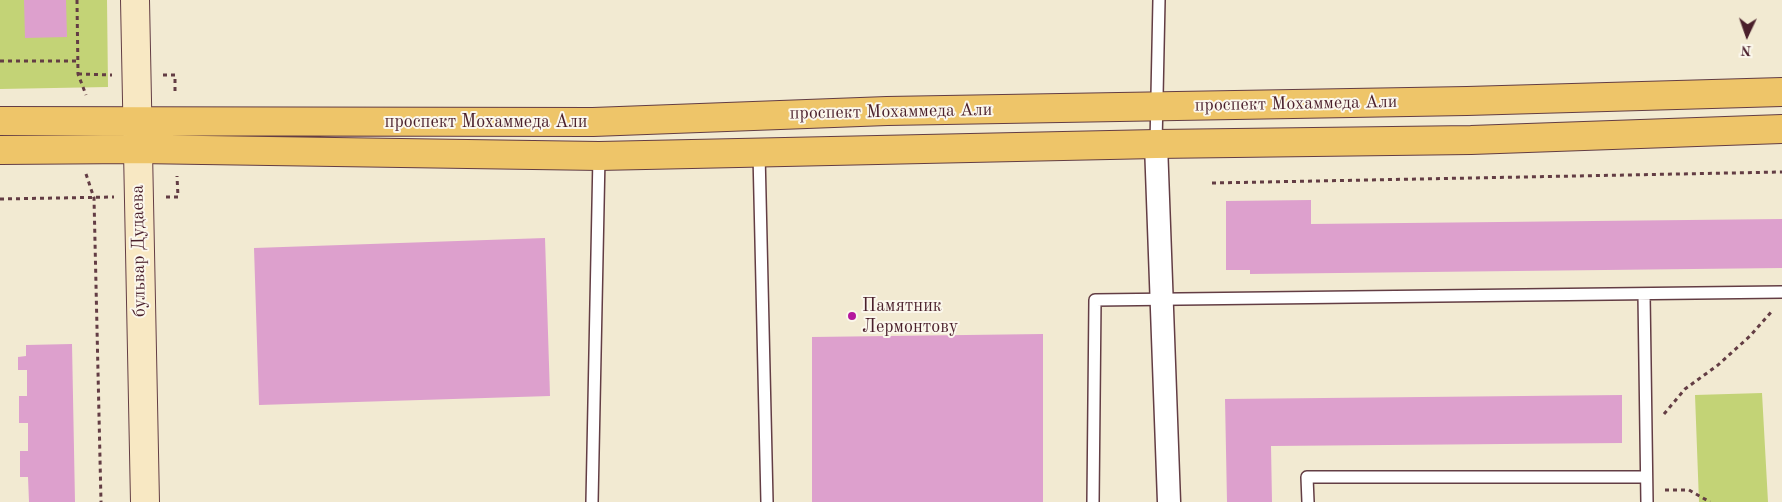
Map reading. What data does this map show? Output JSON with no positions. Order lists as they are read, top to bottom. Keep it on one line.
{"streets":{"main road":["проспект Мохаммеда Али","бульвар Дудаева"]},"crossings":[["проспект Мохаммеда Али","бульвар Дудаева"]],"places":["Памятник Лермонтову"],"north":"bottom"}
